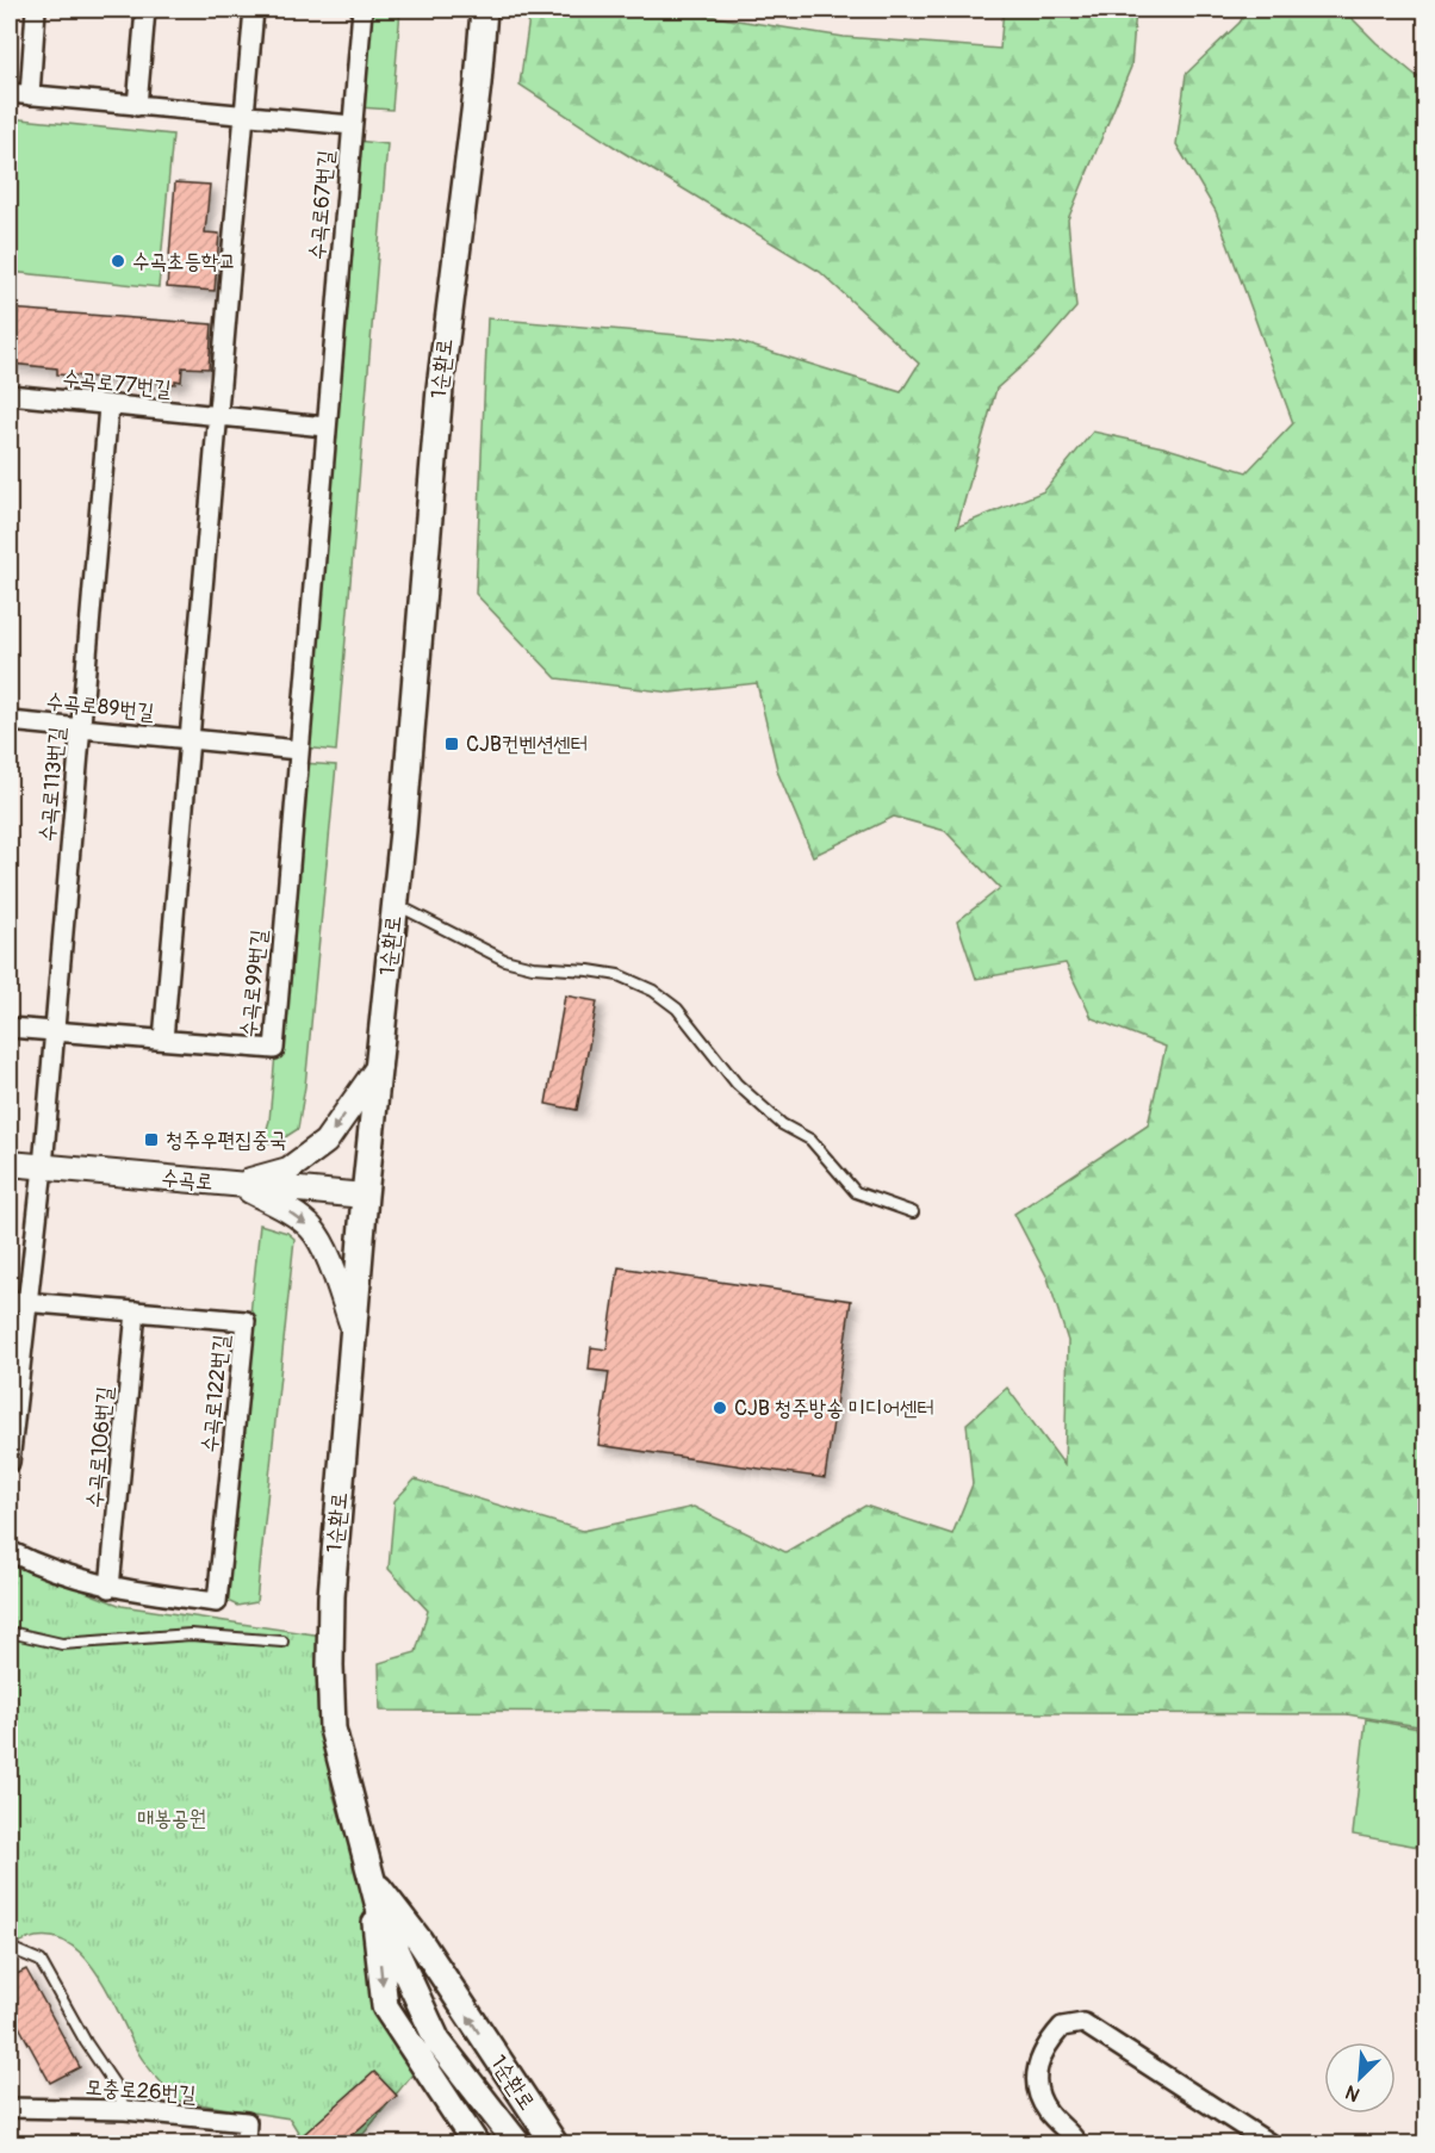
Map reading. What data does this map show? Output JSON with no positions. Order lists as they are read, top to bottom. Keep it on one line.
{"streets":{"main road":["1순환로"],"street":["수곡로67번길","수곡로77번길","수곡로89번길","수곡로113번길","수곡로99번길","수곡로","수곡로122번길","수곡로106번길","모충로26번길"]},"crossings":[["수곡로67번길","수곡로77번길"],["1순환로","수곡로"],["수곡로77번길","수곡로113번길"],["수곡로89번길","수곡로113번길"],["수곡로89번길","수곡로99번길"],["수곡로113번길","수곡로99번길"],["수곡로113번길","수곡로"],["수곡로113번길","수곡로122번길"],["수곡로122번길","수곡로106번길"]],"parks":["매봉공원"],"places":{"other":["수곡초등학교","CJB 청주방송 미디어센터"],"transit":["CJB컨벤션센터","청주우편집중국"]},"north":"bottom left"}
